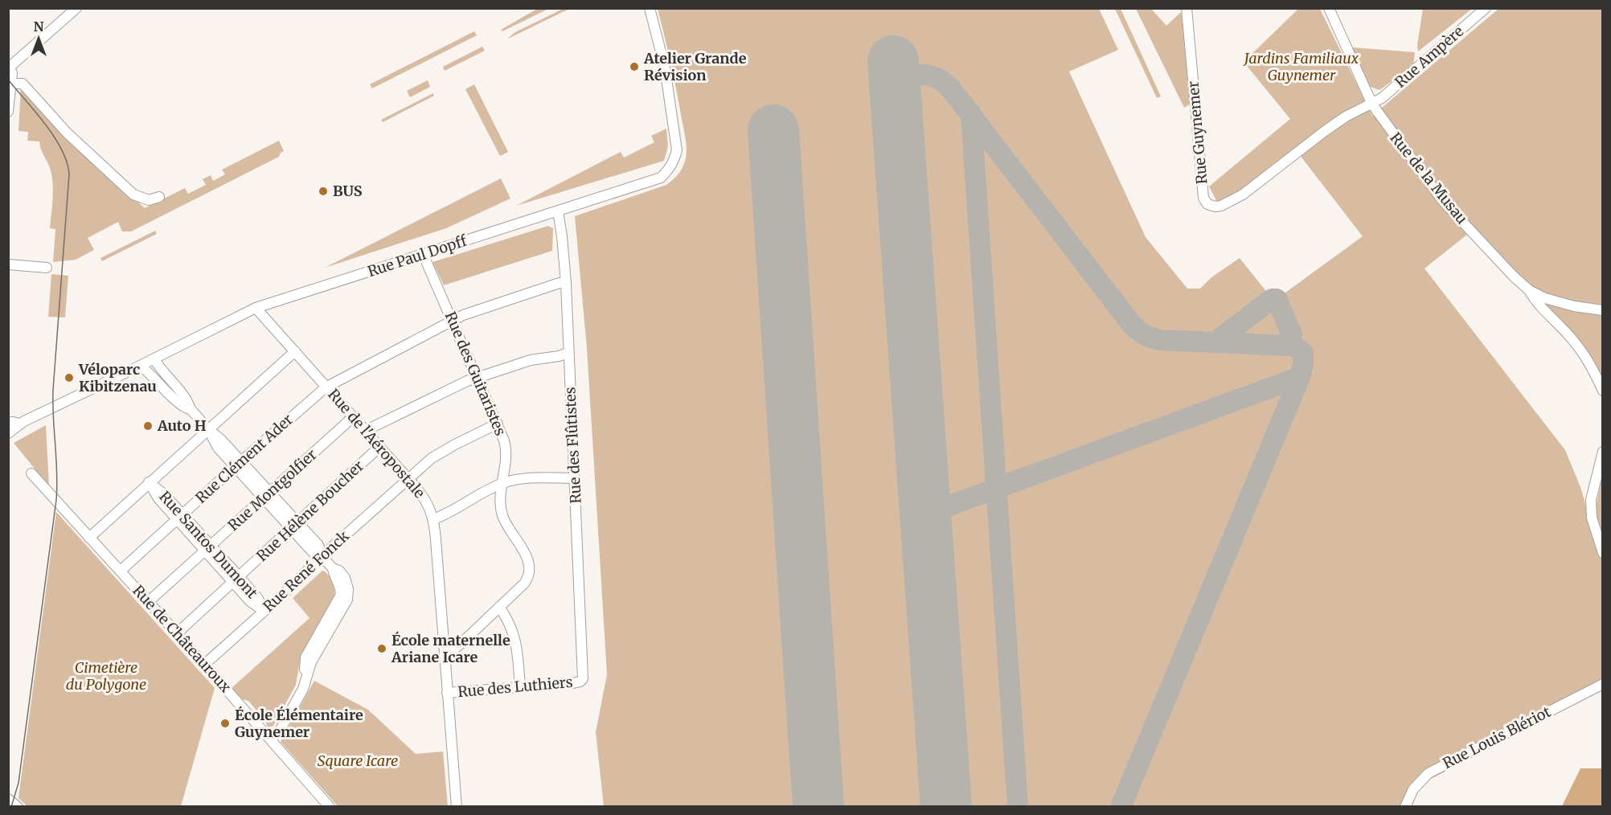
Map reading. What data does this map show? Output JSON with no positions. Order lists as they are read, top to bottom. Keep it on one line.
{"streets":{"street":["Rue Ampère","Rue Guynemer","Rue de la Musau","Rue Paul Dopff","Rue des Guitaristes","Rue de l'Aéropostale","Rue des Flûtistes","Rue Clément Ader","Rue Montgolfier","Rue Hélène Boucher","Rue Santos Dumont","Rue René Fonck","Rue de Châteauroux","Rue des Luthiers","Rue Louis Blériot"]},"crossings":[["Rue Ampère","Rue Guynemer"],["Rue Ampère","Rue de la Musau"],["Rue Guynemer","Rue de la Musau"],["Rue Paul Dopff","Rue des Guitaristes"],["Rue Paul Dopff","Rue de l'Aéropostale"],["Rue Paul Dopff","Rue des Flûtistes"],["Rue des Guitaristes","Rue de l'Aéropostale"],["Rue des Guitaristes","Rue Clément Ader"],["Rue des Guitaristes","Rue René Fonck"],["Rue de l'Aéropostale","Rue Clément Ader"],["Rue de l'Aéropostale","Rue Montgolfier"],["Rue de l'Aéropostale","Rue Hélène Boucher"],["Rue de l'Aéropostale","Rue René Fonck"],["Rue de l'Aéropostale","Rue des Luthiers"],["Rue des Flûtistes","Rue Clément Ader"],["Rue des Flûtistes","Rue des Luthiers"],["Rue Clément Ader","Rue Santos Dumont"],["Rue Clément Ader","Rue de Châteauroux"],["Rue Montgolfier","Rue Santos Dumont"],["Rue Montgolfier","Rue de Châteauroux"],["Rue Hélène Boucher","Rue Santos Dumont"],["Rue Hélène Boucher","Rue de Châteauroux"],["Rue Santos Dumont","Rue René Fonck"],["Rue René Fonck","Rue de Châteauroux"]],"parks":["Jardins Familiaux Guynemer","Cimetière du Polygone","Square Icare"],"places":["Atelier Grande Révision","BUS","Véloparc Kibitzenau","Auto H","École maternelle Ariane Icare","École Élémentaire Guynemer"],"north":"top"}
